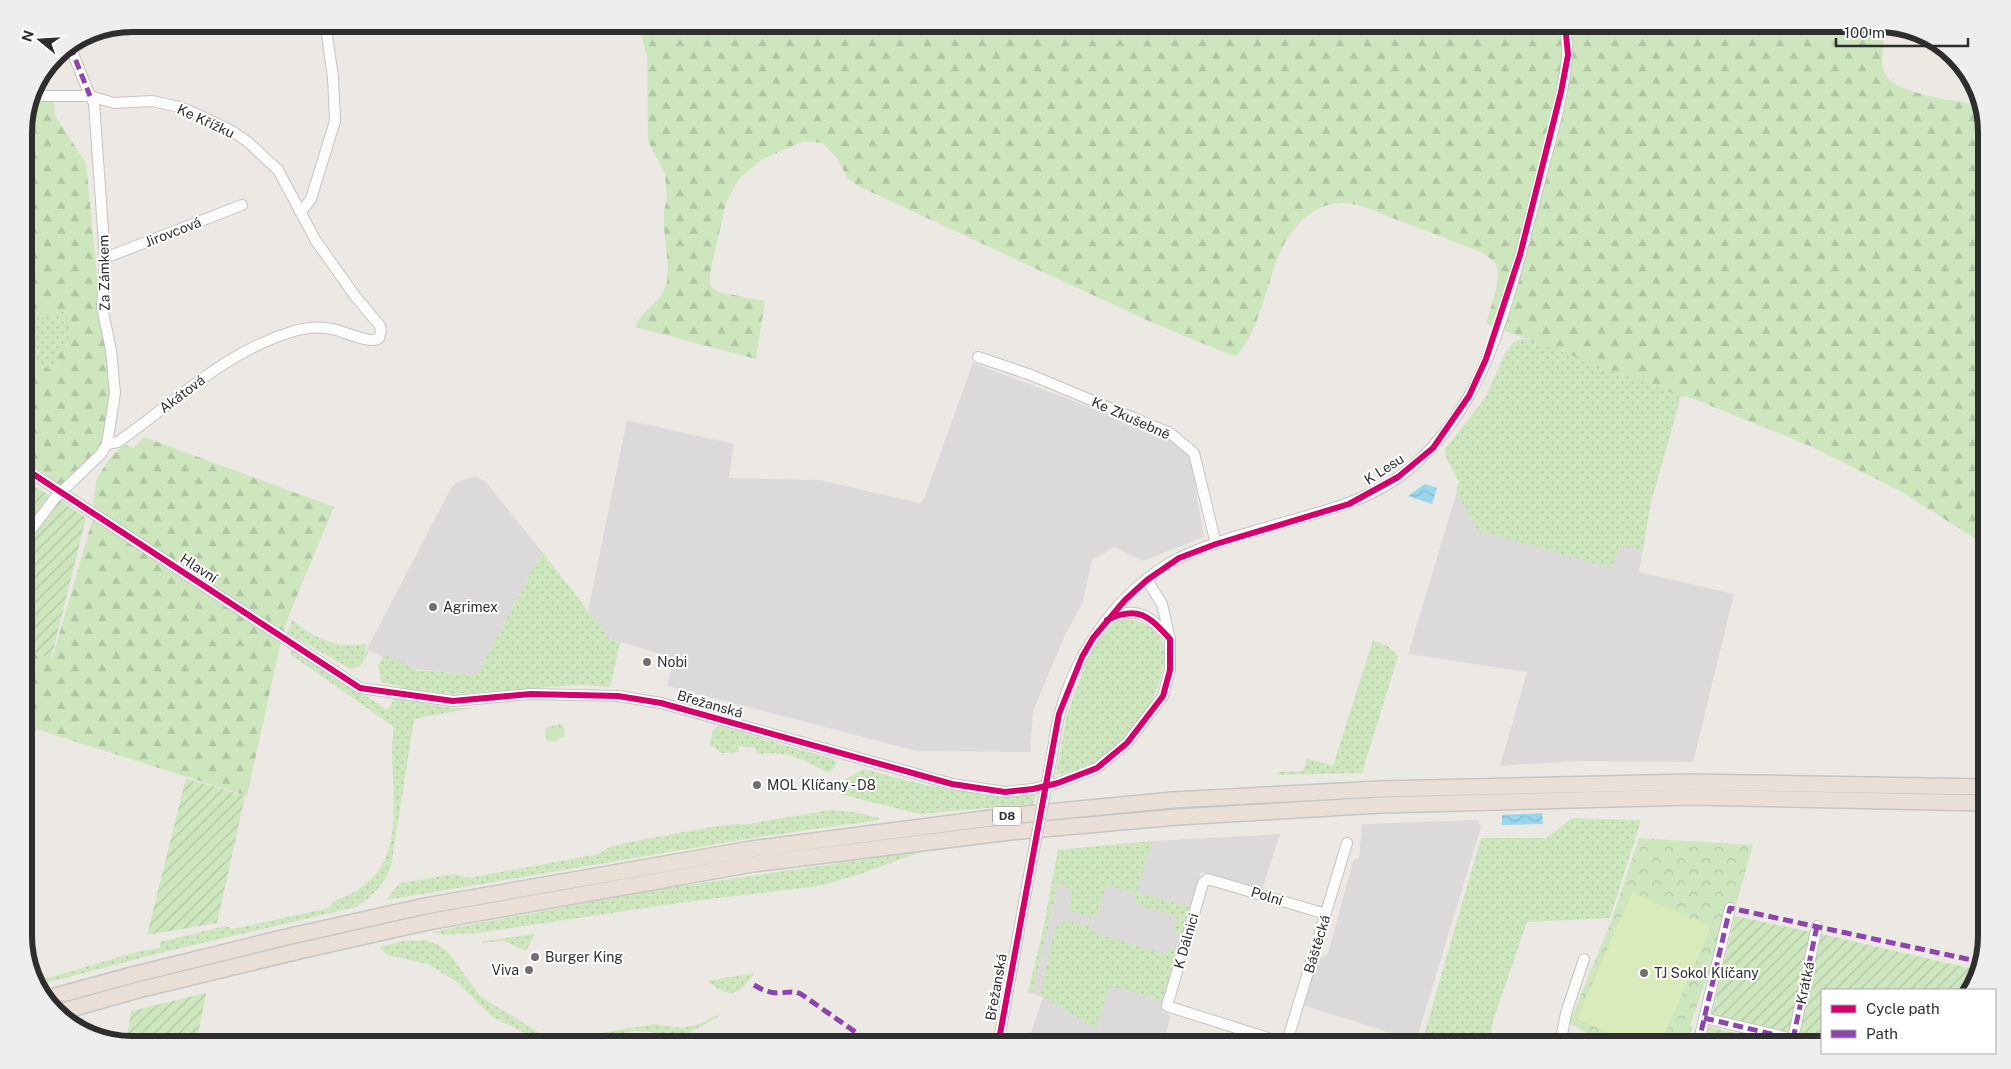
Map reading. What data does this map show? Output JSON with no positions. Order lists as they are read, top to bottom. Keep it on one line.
{"streets":{"highway":["D8"],"street":["Ke Křížku","Jirovcová","Za Zámkem","Akátová","Ke Zkušebně","K Lesu","Hlavní","Břežanská","Polní","K Dálnici","Báštěcká","Krátká"]},"crossings":[["Ke Křížku","Za Zámkem"],["Ke Křížku","Akátová"],["Jirovcová","Za Zámkem"],["Za Zámkem","Akátová"],["Ke Zkušebně","K Lesu"],["K Lesu","Břežanská"],["Hlavní","Břežanská"],["Polní","K Dálnici"],["Polní","Báštěcká"]],"places":["Agrimex","Nobi","MOL Klíčany - D8","Burger King","Viva","TJ Sokol Klíčany"],"legend":["Cycle path","Path"],"scale_bar":"100 m","north":"left"}
